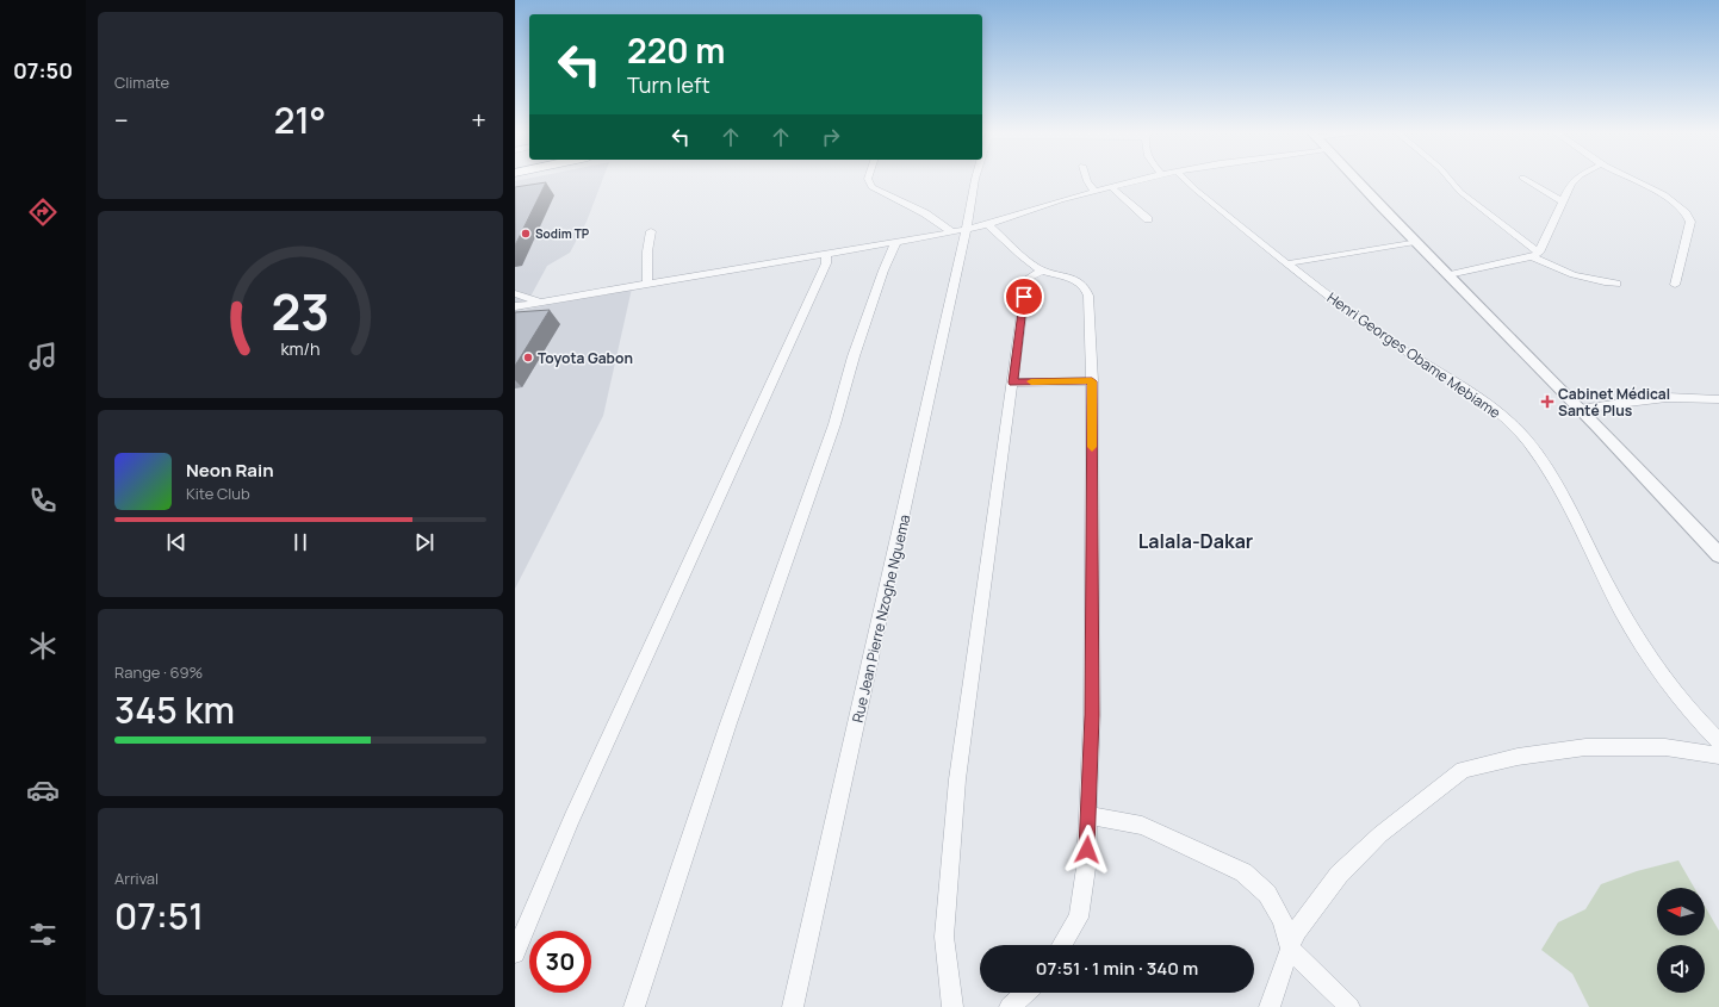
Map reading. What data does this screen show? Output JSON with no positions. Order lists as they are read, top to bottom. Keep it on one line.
{"streets":{"street":["Henri Georges Obame Mebiame","Rue Jean Pierre Nzoghe Nguema"]},"districts":["Lalala-Dakar"],"places":{"other":["Sodim TP","Toyota Gabon"],"health":["Cabinet Médical Santé Plus"]},"north":"left","page":{"tabs":"07:50","tile":["Climate",["Range · 69%","345 km"],["Arrival","07:51"]],"turn":["220 m","Turn left"],"heat":["−","21°","+"],"song":["Neon Rain","Kite Club"],"limit":"30","trip":"07:51 · 1 min · 340 m","gauge":["23","km/h"]}}
